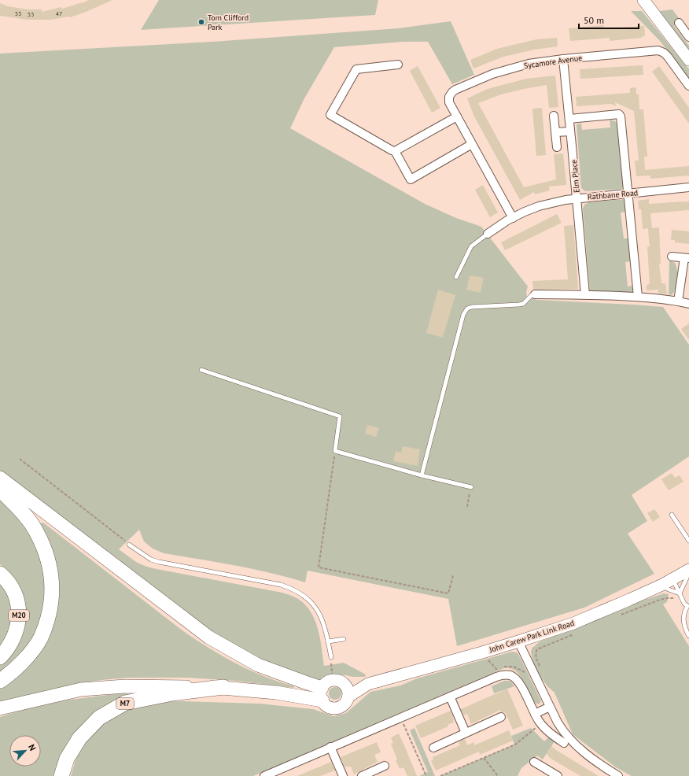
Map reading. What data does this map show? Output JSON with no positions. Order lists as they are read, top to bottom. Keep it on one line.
{"streets":{"highway":["M20","M7"],"main road":["John Carew Park Link Road"],"street":["Sycamore Avenue","Elm Place","Rathbane Road"]},"crossings":[["Sycamore Avenue","Elm Place"],["Sycamore Avenue","Rathbane Road"],["Elm Place","Rathbane Road"]],"places":["Tom Clifford Park"],"house_numbers":["55","47","53"],"scale_bar":"50 m","north":"top right"}
